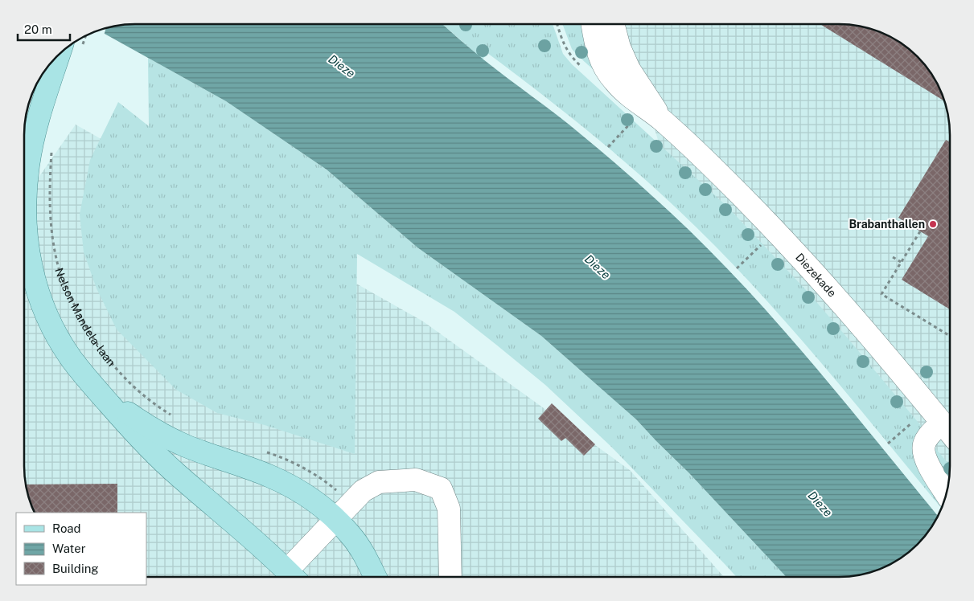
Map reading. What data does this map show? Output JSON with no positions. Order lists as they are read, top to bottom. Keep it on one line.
{"streets":{"street":["Diezekade"],"path":["Nelson Mandela-laan"]},"water":["Dieze"],"places":["Brabanthallen"],"legend":["Road","Water","Building"],"scale_bar":"20 m"}
